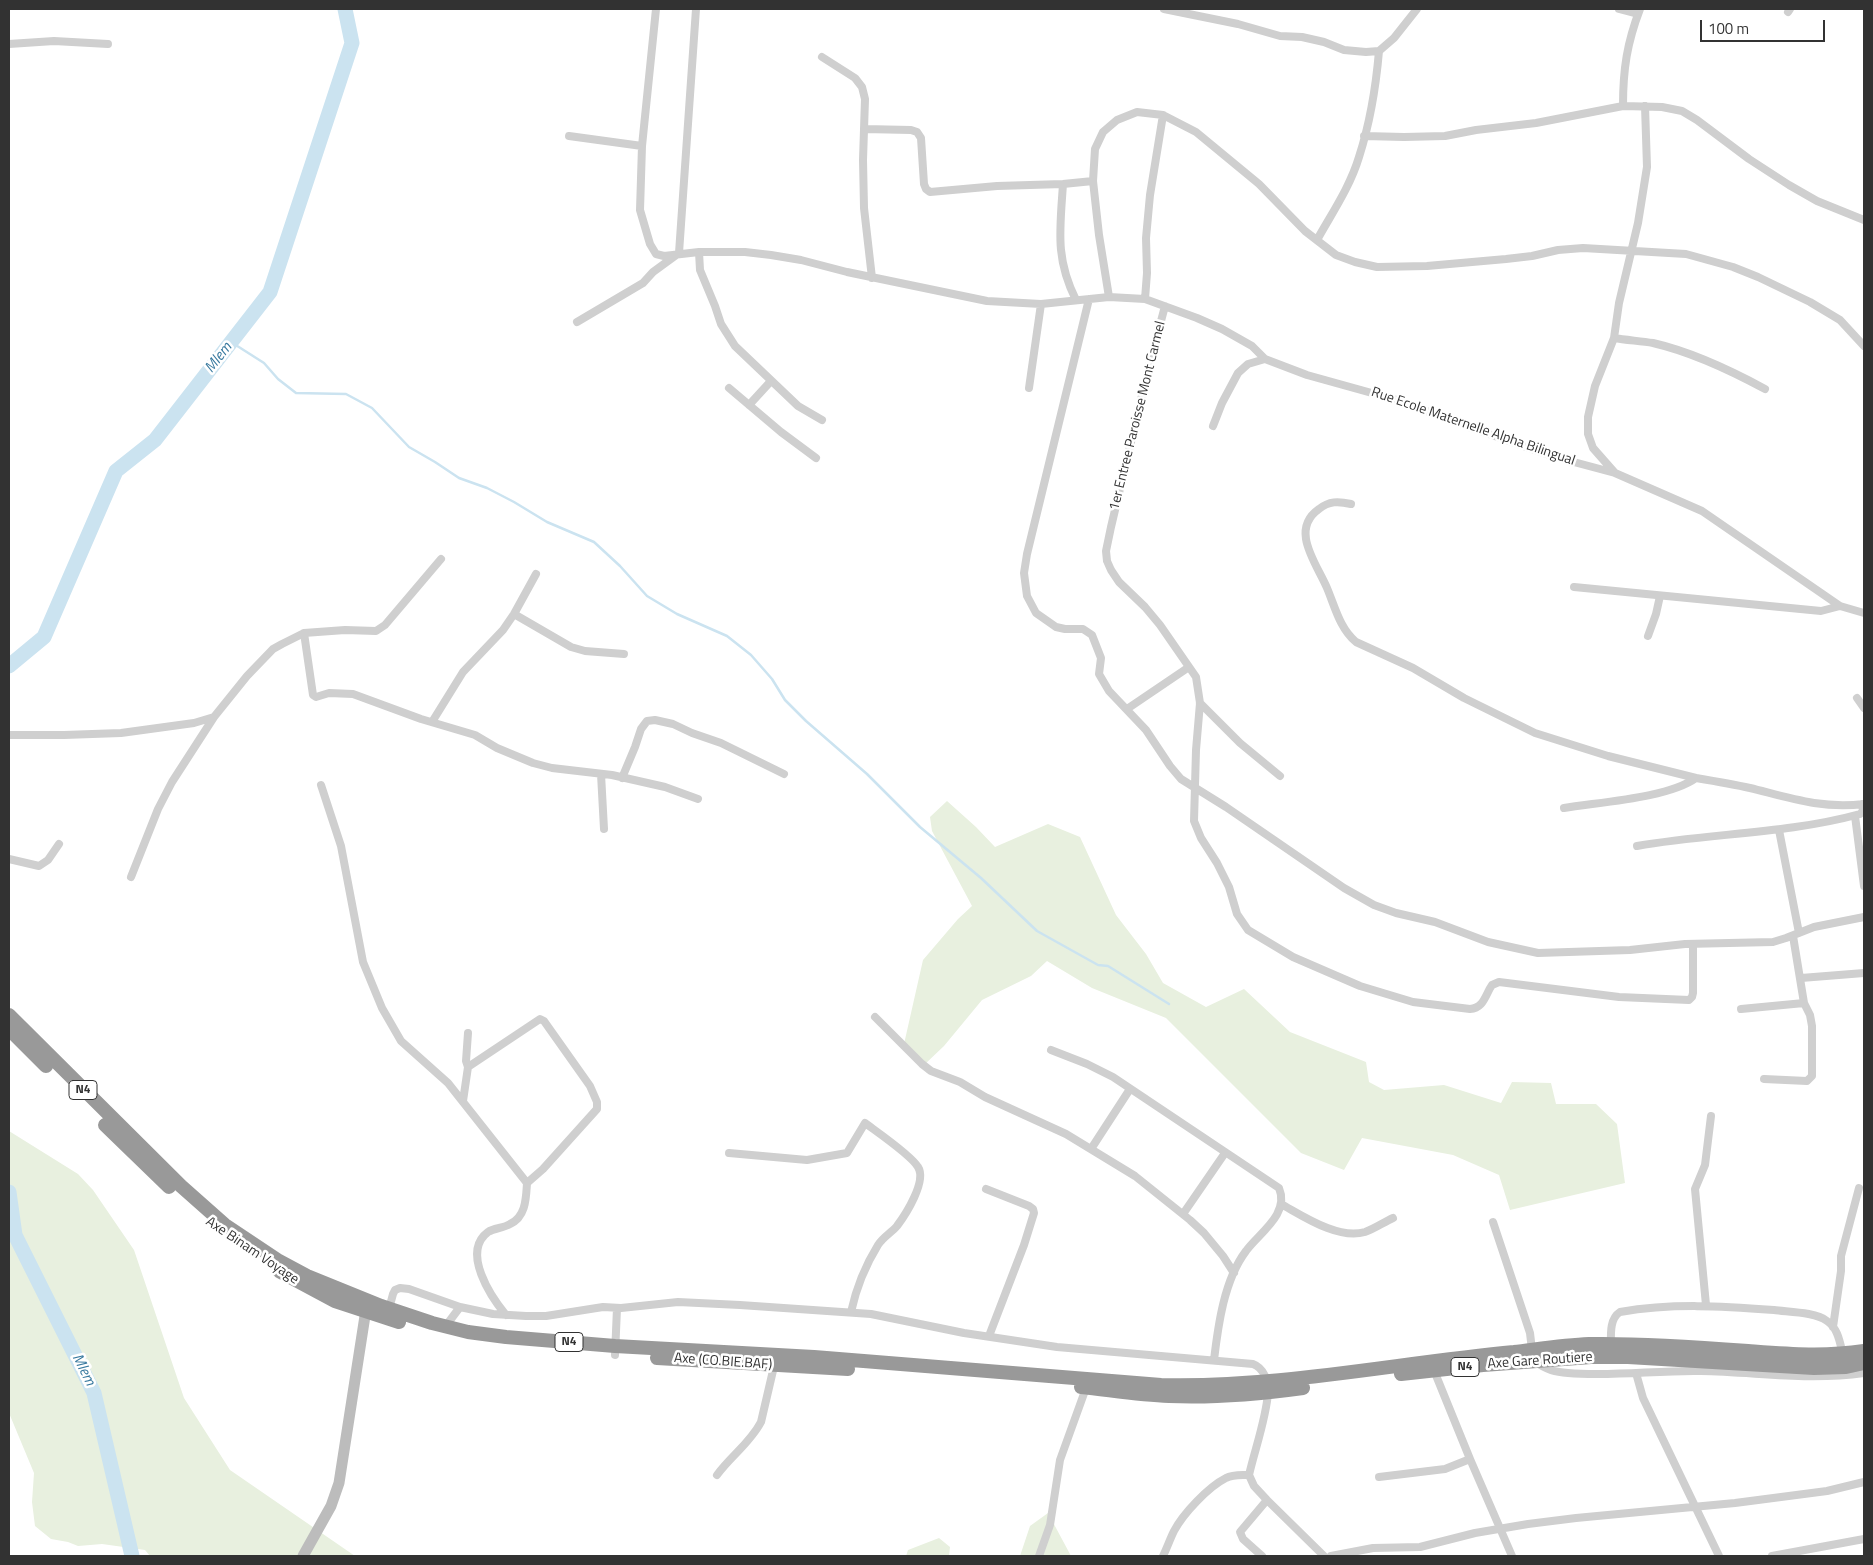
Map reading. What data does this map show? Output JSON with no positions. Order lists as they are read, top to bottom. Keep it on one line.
{"streets":{"highway":["N4","Axe Binam Voyage","Axe Gare Routiere","Axe (CO.BIE.BAF)"],"street":["1er Entree Paroisse Mont Carmel","Rue Ecole Maternelle Alpha Bilingual"]},"crossings":[["N4","Axe Binam Voyage"],["N4","Axe Gare Routiere"],["Axe Binam Voyage","Axe (CO.BIE.BAF)"],["Axe Gare Routiere","Axe (CO.BIE.BAF)"]],"water":["Mlem"],"scale_bar":"100 m"}
